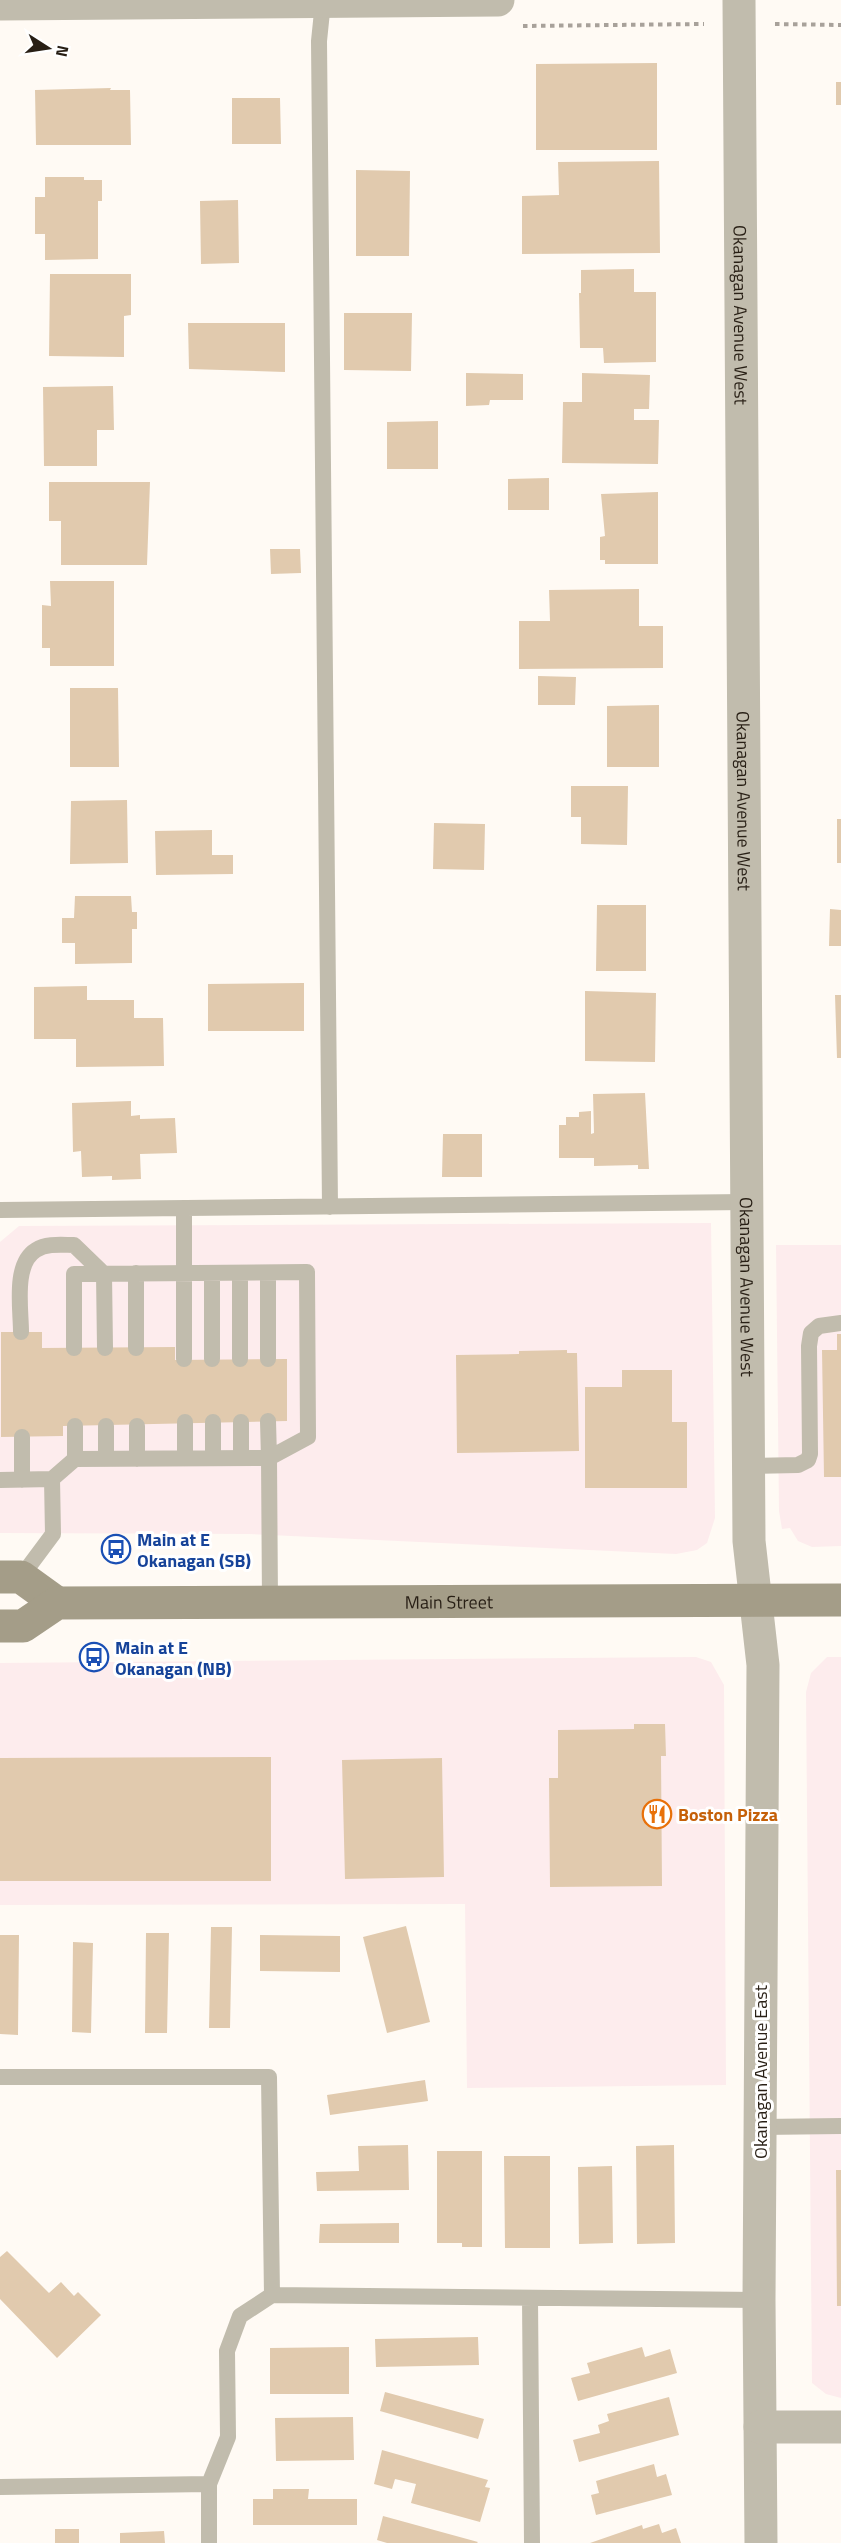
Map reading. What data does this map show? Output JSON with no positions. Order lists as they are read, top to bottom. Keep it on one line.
{"streets":{"main road":["Main Street"],"street":["Okanagan Avenue West","Okanagan Avenue East"]},"crossings":[["Okanagan Avenue West","Main Street"],["Okanagan Avenue West","Okanagan Avenue East"],["Main Street","Okanagan Avenue East"]],"places":{"bus stop":["Main at E Okanagan (SB)","Main at E Okanagan (NB)"],"restaurant":["Boston Pizza"]},"north":"right"}
